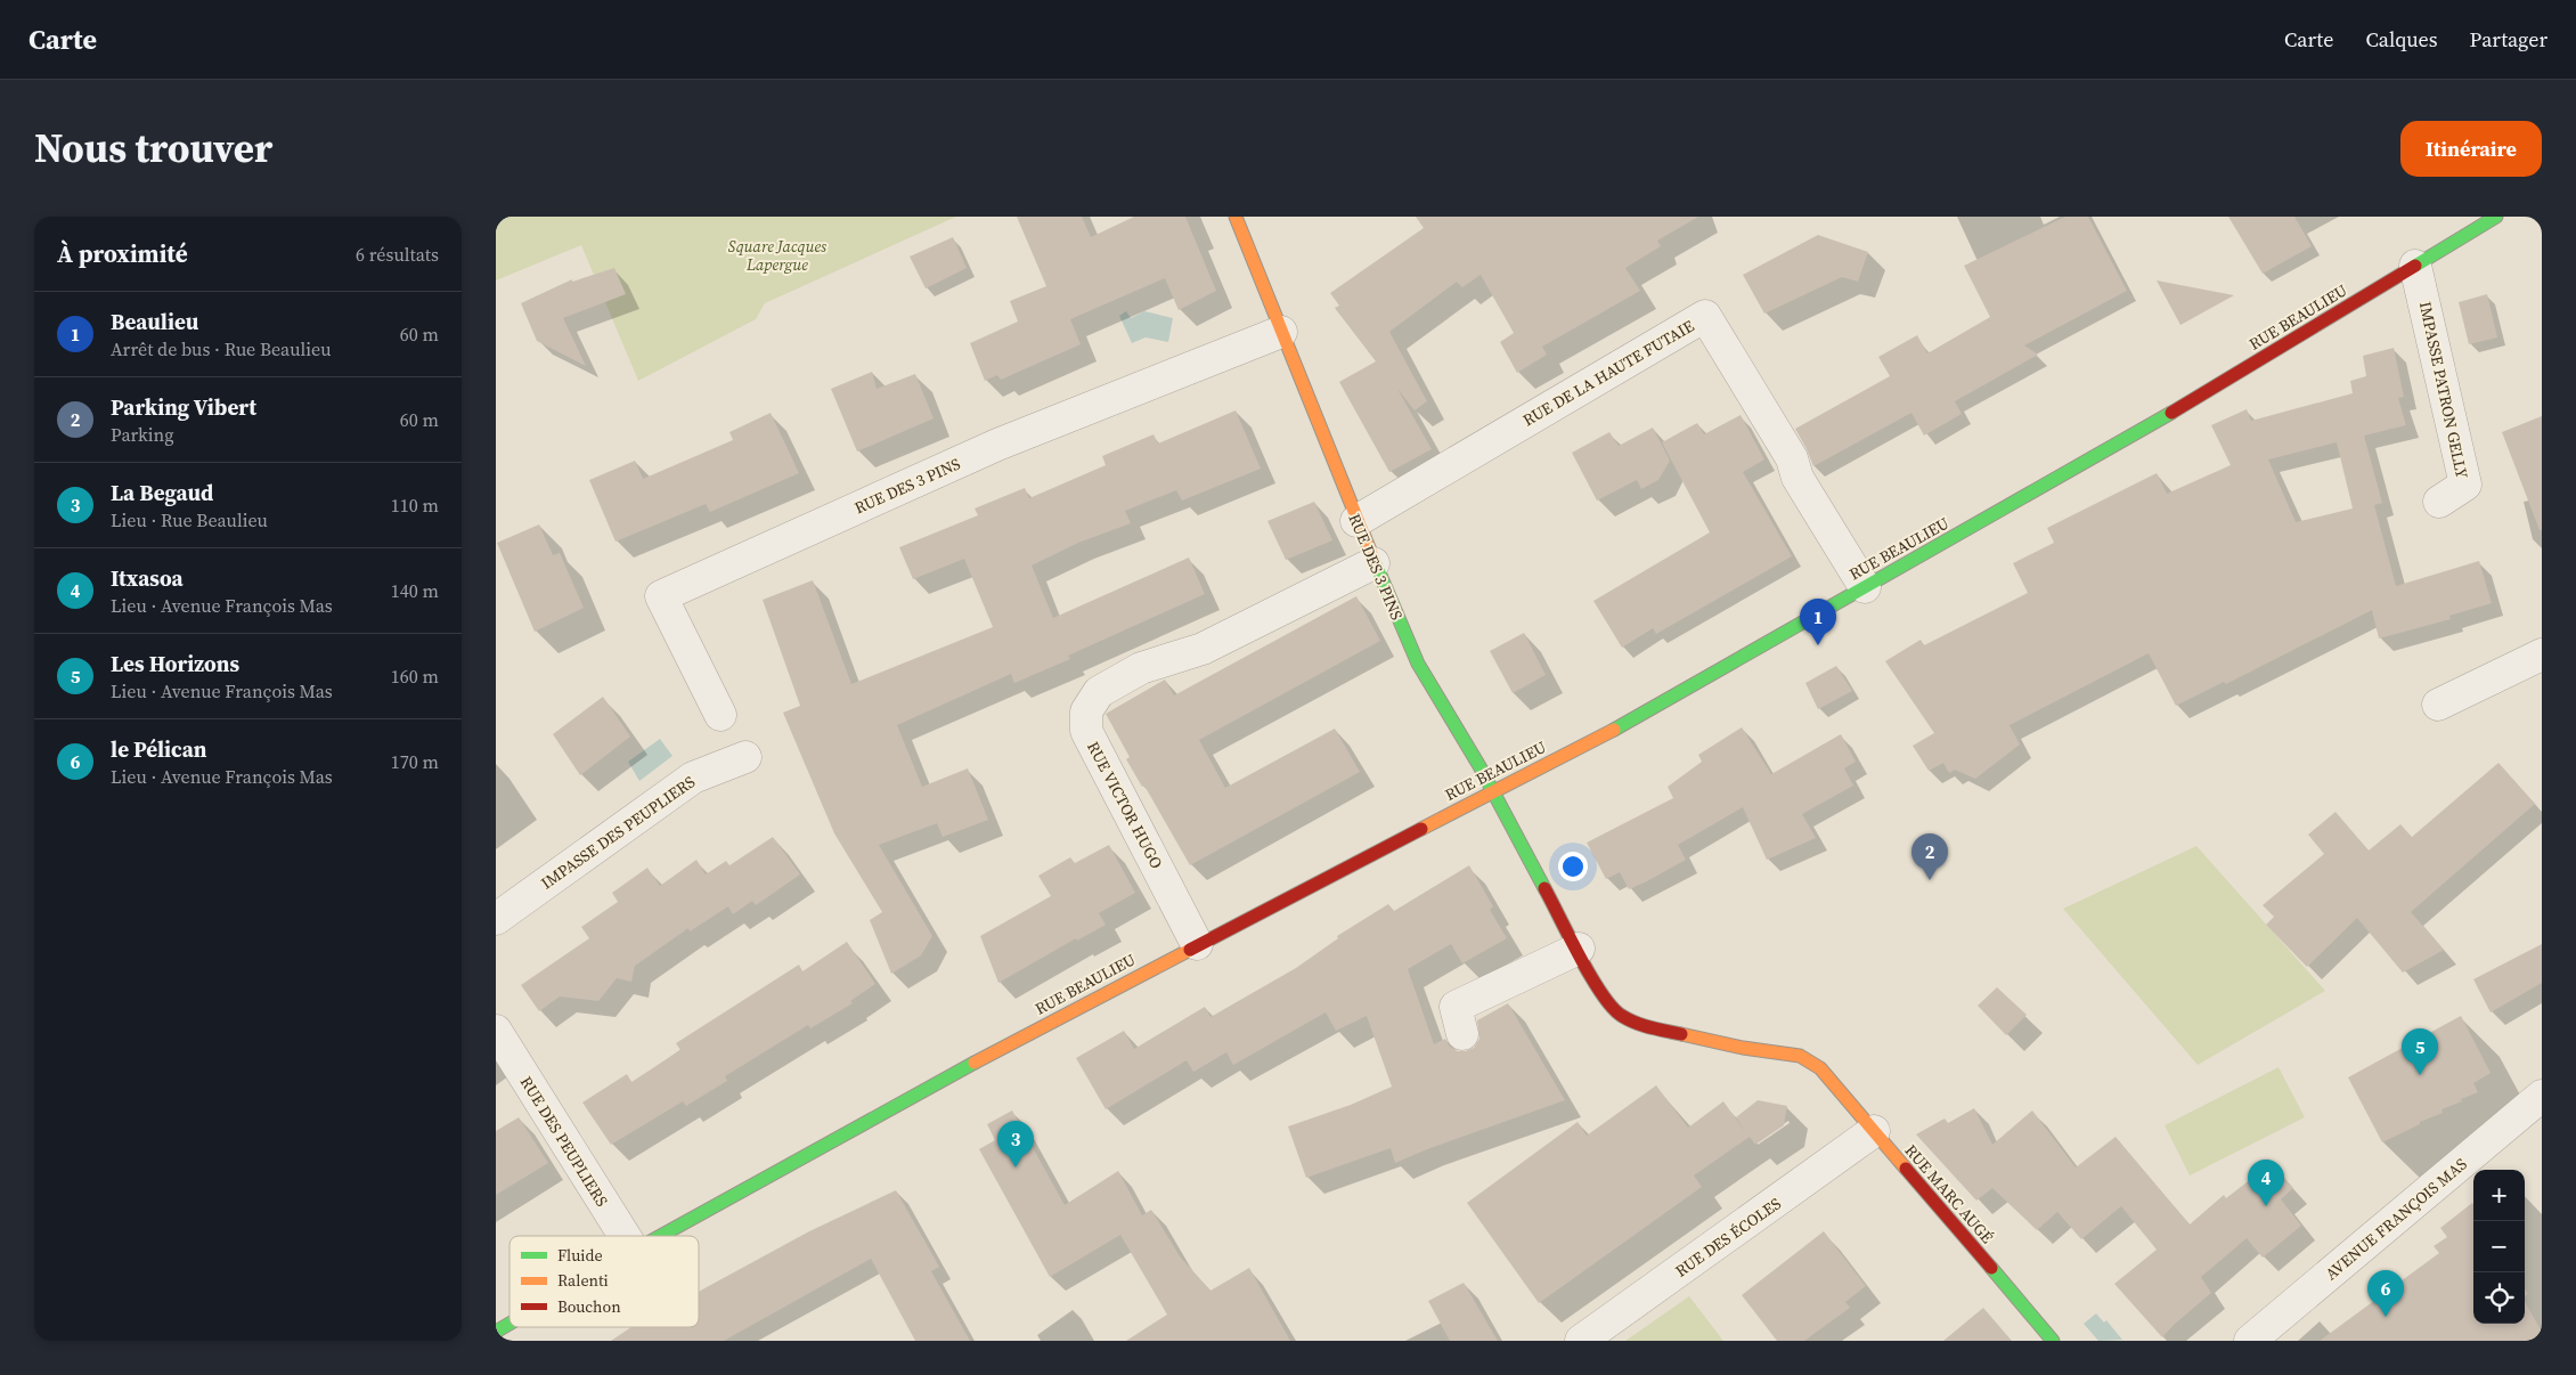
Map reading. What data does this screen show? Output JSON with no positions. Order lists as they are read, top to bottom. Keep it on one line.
{"streets":{"street":["RUE BEAULIEU","RUE DE LA HAUTE FUTAIE","IMPASSE PATRON GELLY","RUE DES 3 PINS","RUE VICTOR HUGO","IMPASSE DES PEUPLIERS","RUE DES PEUPLIERS","RUE MARC AUGÉ","AVENUE FRANÇOIS MAS","RUE DES ÉCOLES"]},"crossings":[["RUE BEAULIEU","RUE DE LA HAUTE FUTAIE"],["RUE BEAULIEU","IMPASSE PATRON GELLY"],["RUE BEAULIEU","RUE DES 3 PINS"],["RUE BEAULIEU","RUE VICTOR HUGO"],["RUE DE LA HAUTE FUTAIE","RUE DES 3 PINS"],["RUE DES 3 PINS","RUE VICTOR HUGO"],["RUE DES 3 PINS","RUE MARC AUGÉ"],["RUE MARC AUGÉ","RUE DES ÉCOLES"]],"parks":["Square Jacques Lapergue"],"legend":["Fluide","Ralenti","Bouchon"],"page":{"header":"Carte","nav":["Carte","Calques","Partager"],"title":"Nous trouver","buttons":"Itinéraire","heading":["À proximité","6 résultats"],"list":[{"mark":"1","name":"Beaulieu","note":"Arrêt de bus · Rue Beaulieu","value":"60 m"},{"mark":"2","name":"Parking Vibert","note":"Parking","value":"60 m"},{"mark":"3","name":"La Begaud","note":"Lieu · Rue Beaulieu","value":"110 m"},{"mark":"4","name":"Itxasoa","note":"Lieu · Avenue François Mas","value":"140 m"},{"mark":"5","name":"Les Horizons","note":"Lieu · Avenue François Mas","value":"160 m"},{"mark":"6","name":"le Pélican","note":"Lieu · Avenue François Mas","value":"170 m"}],"pins":["1","2","5","3","4","6"],"map_buttons":["+","−"]}}
